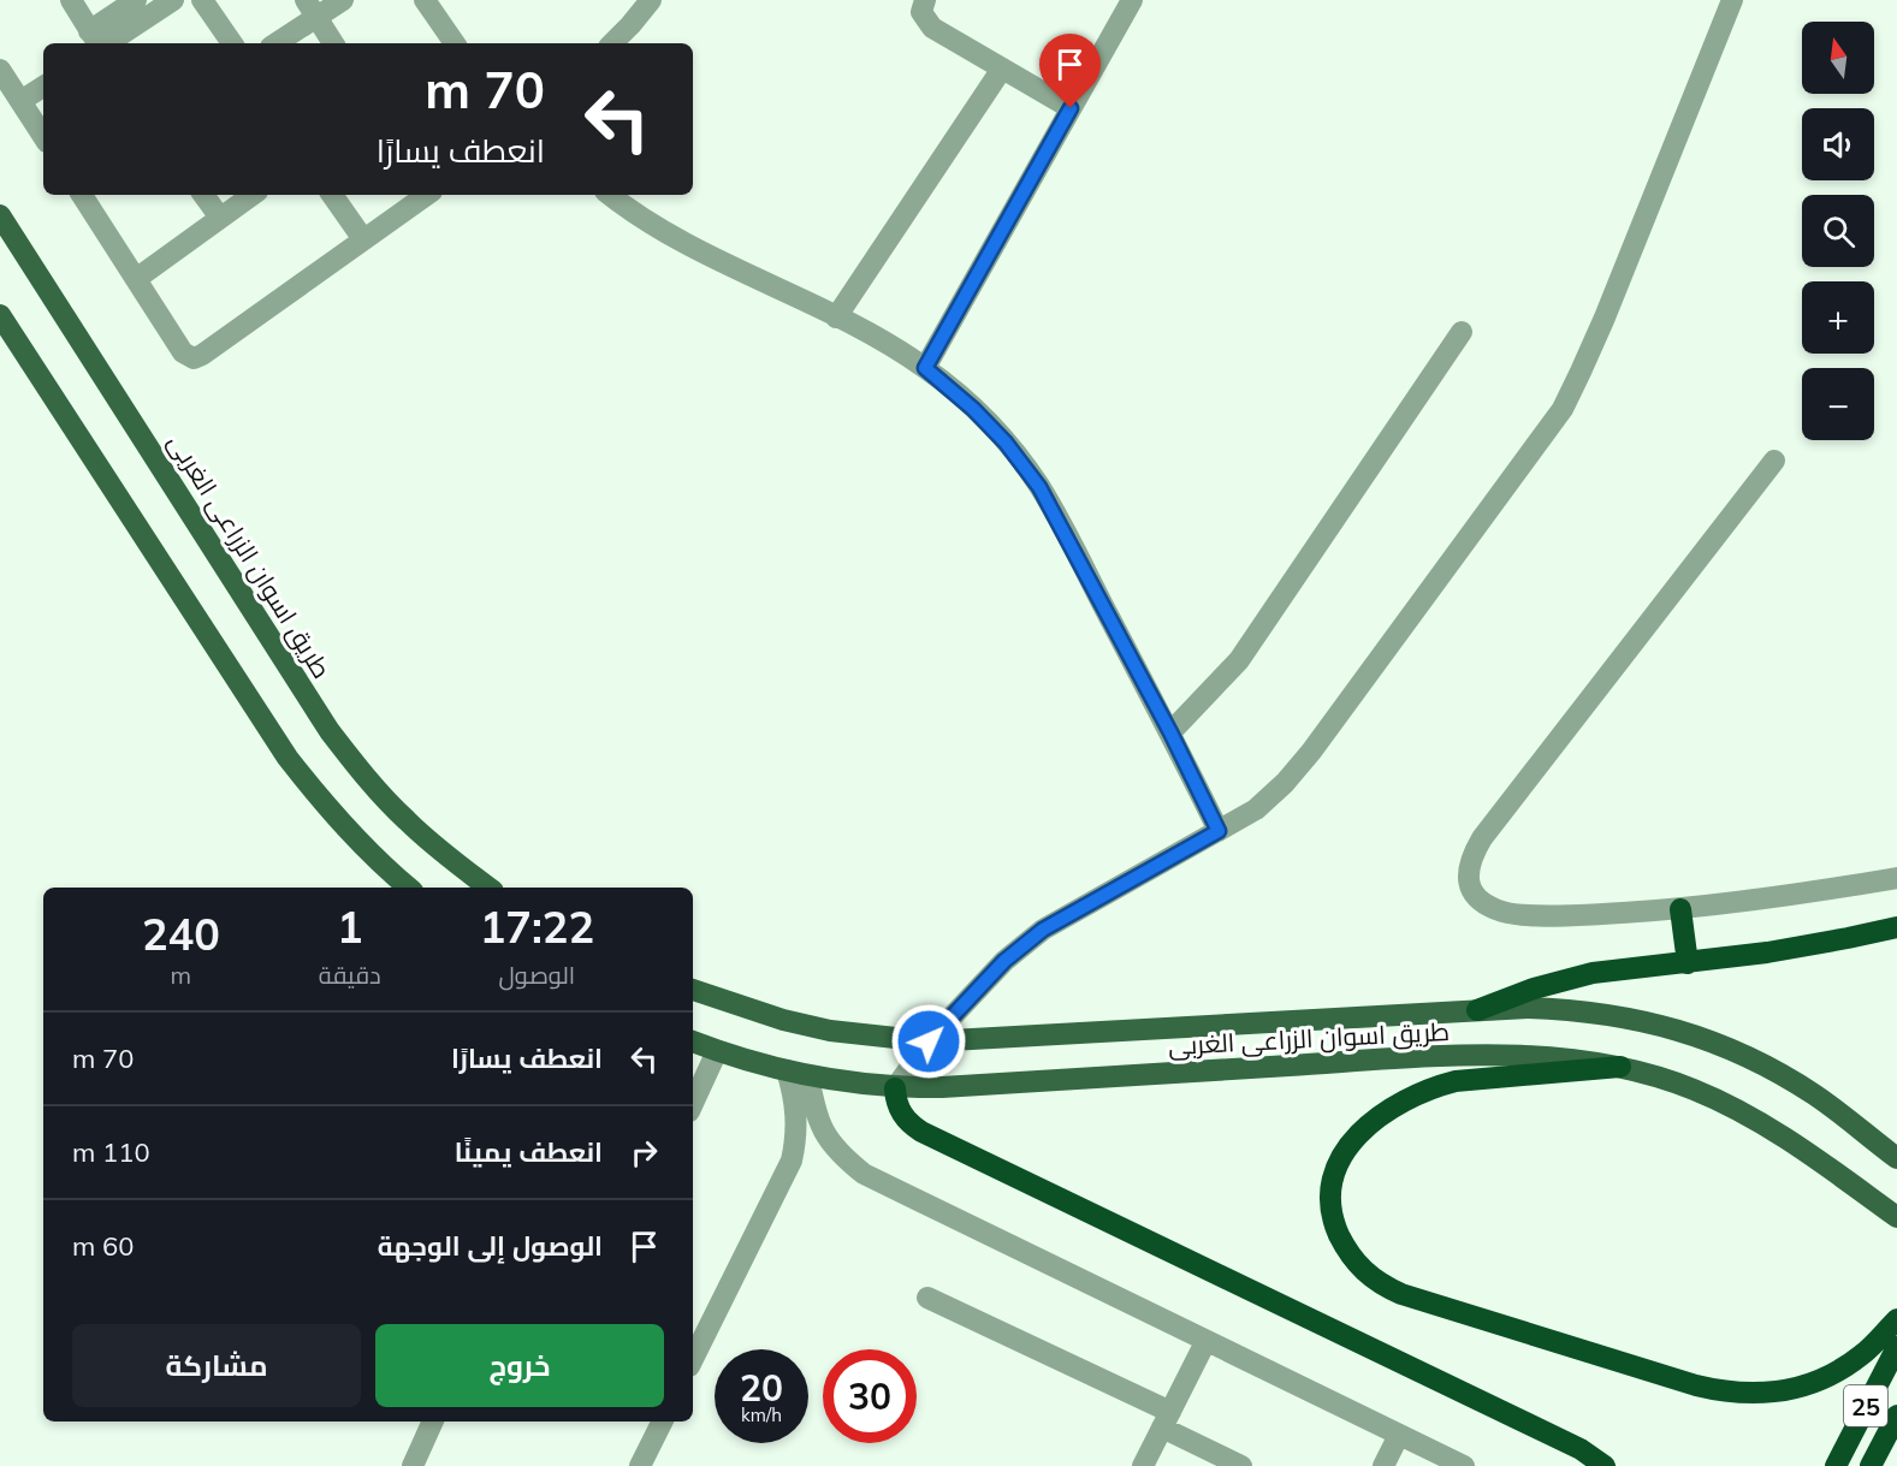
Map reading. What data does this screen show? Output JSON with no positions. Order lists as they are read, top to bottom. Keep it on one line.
{"streets":{"highway":["25"],"main road":["طريق اسوان الزراعى الغربى"]},"north":"top","page":{"map_buttons":["+","−"],"turn":["70 m","انعطف يسارًا"],"eta":["17:22","الوصول","1","دقيقة","240","m"],"list":[{"name":"انعطف يسارًا","value":"70 m"},{"name":"انعطف يمينًا","value":"110 m"},{"name":"الوصول إلى الوجهة","value":"60 m"}],"buttons":["خروج","مشاركة"],"speed":"20 km/h","limit":"30"}}
